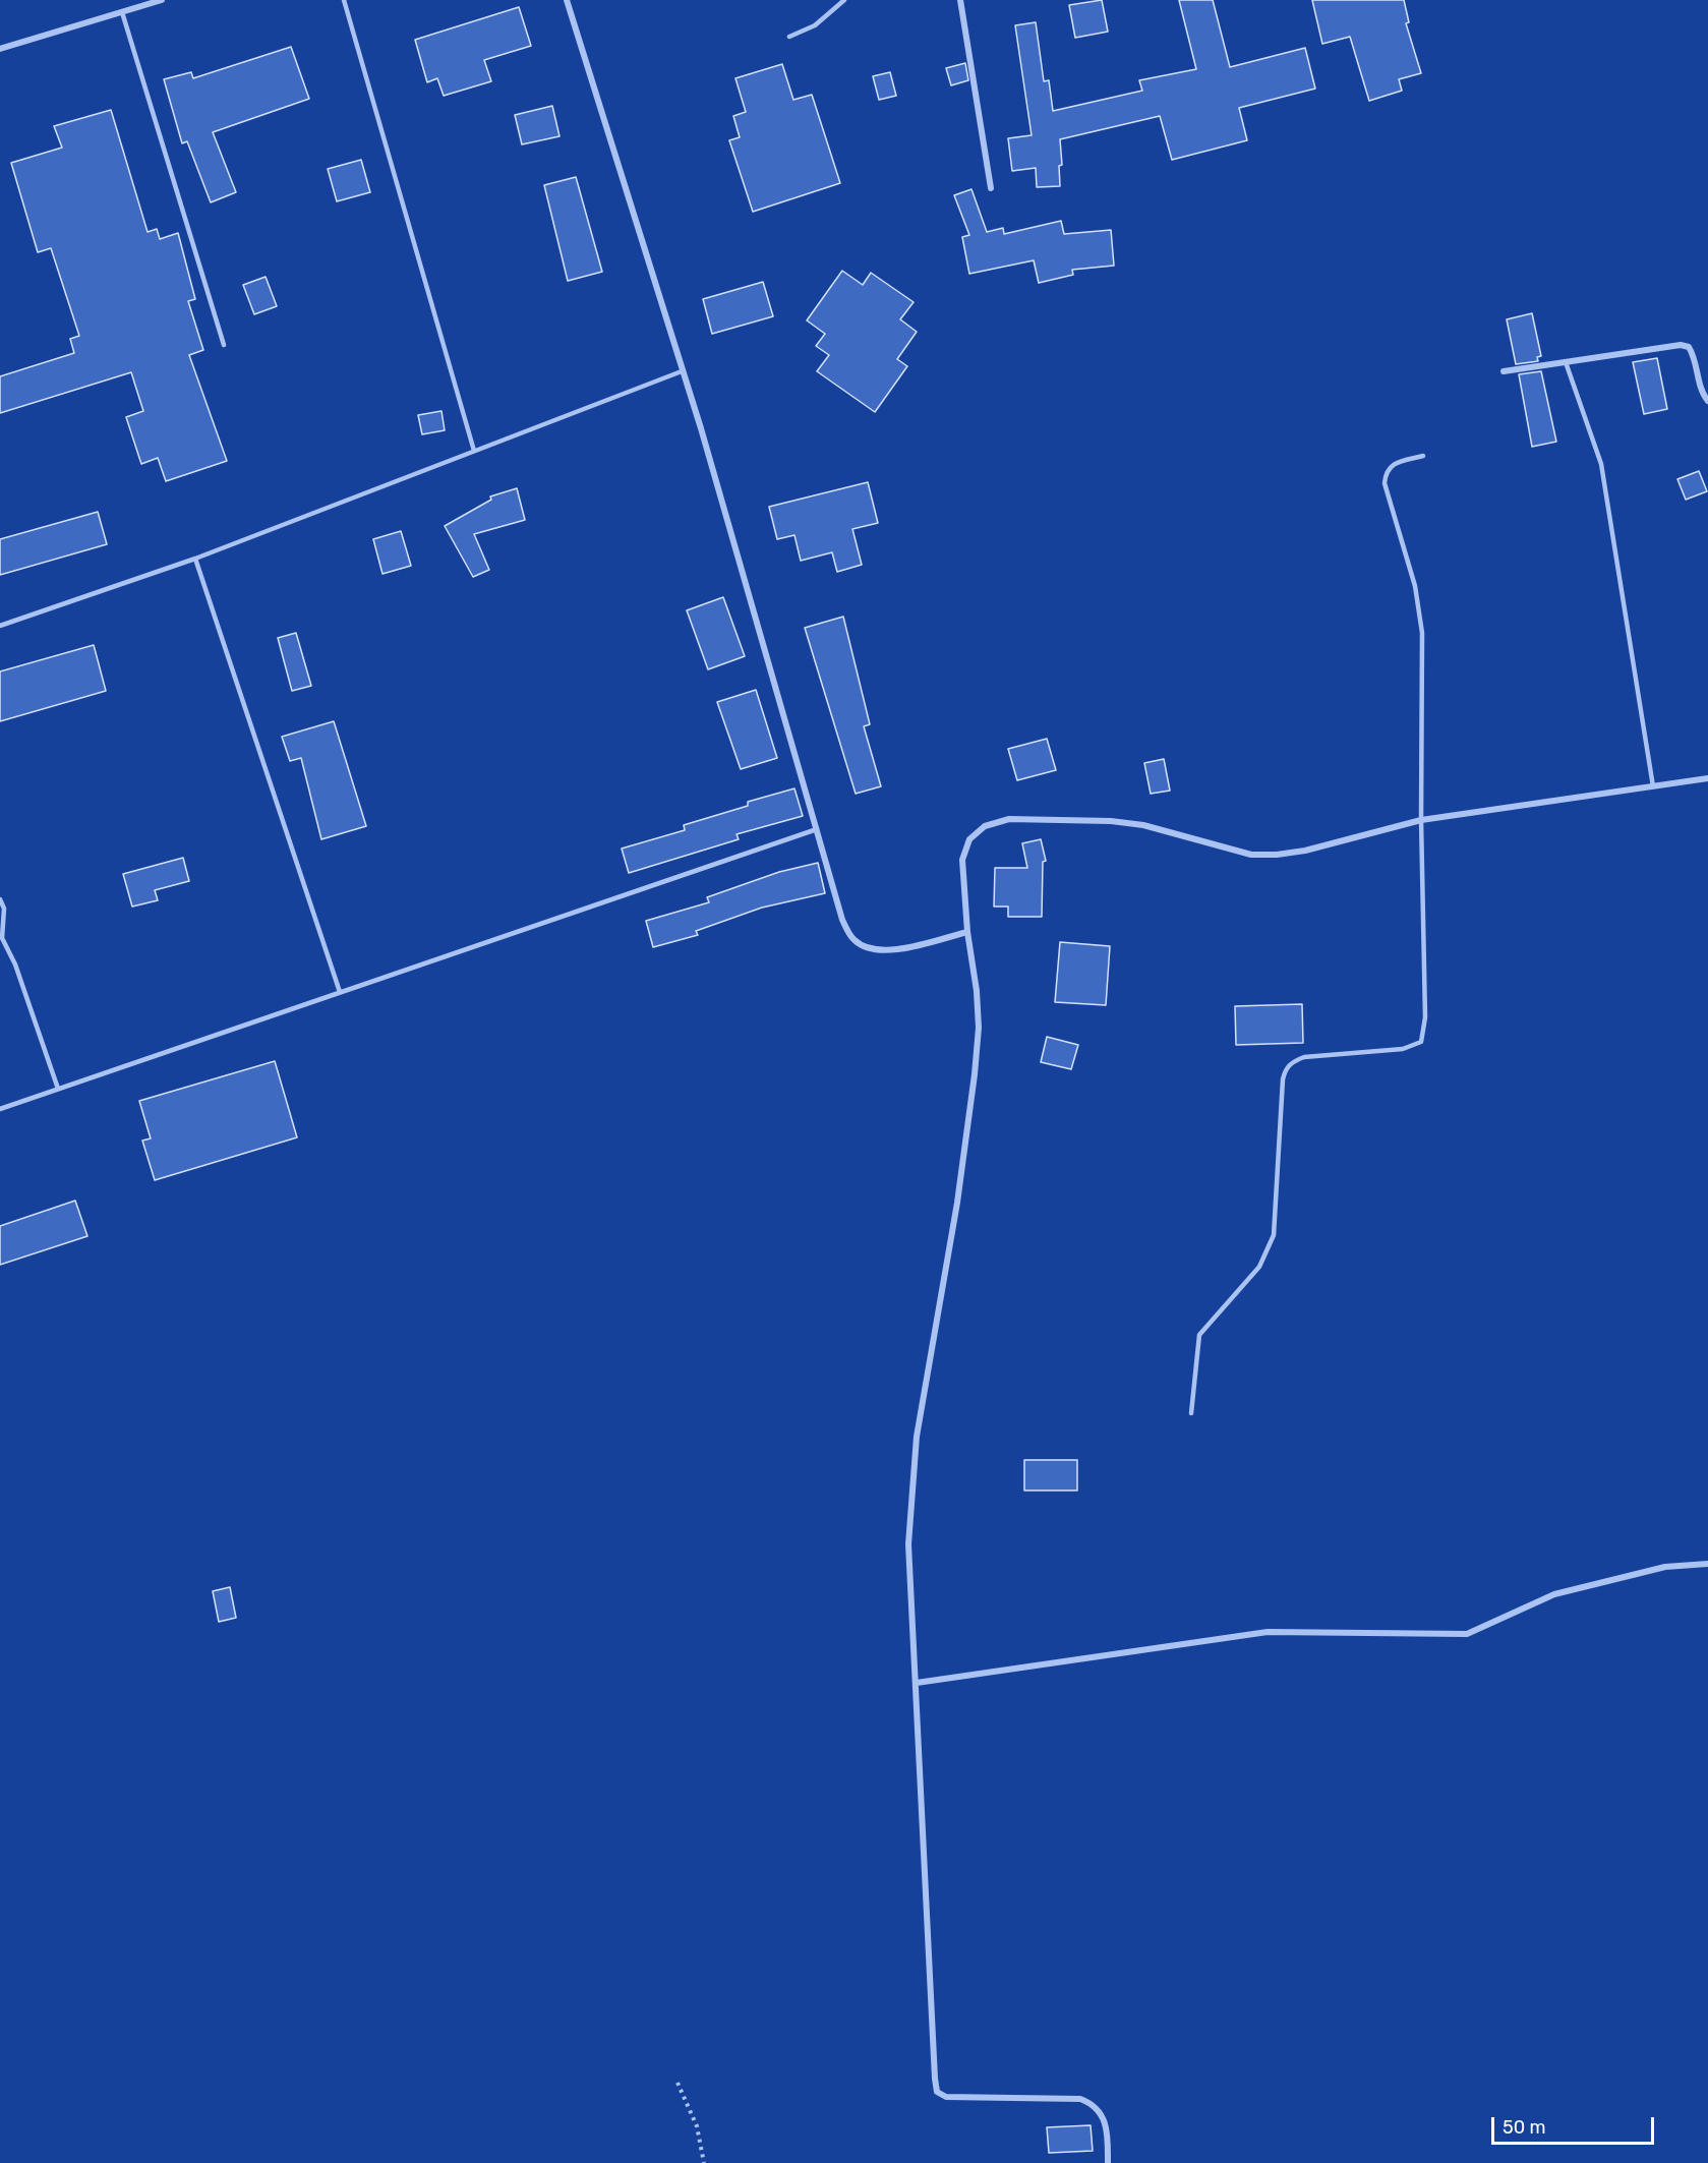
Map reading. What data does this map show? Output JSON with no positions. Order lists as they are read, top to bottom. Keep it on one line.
{"scale_bar":"50 m"}
